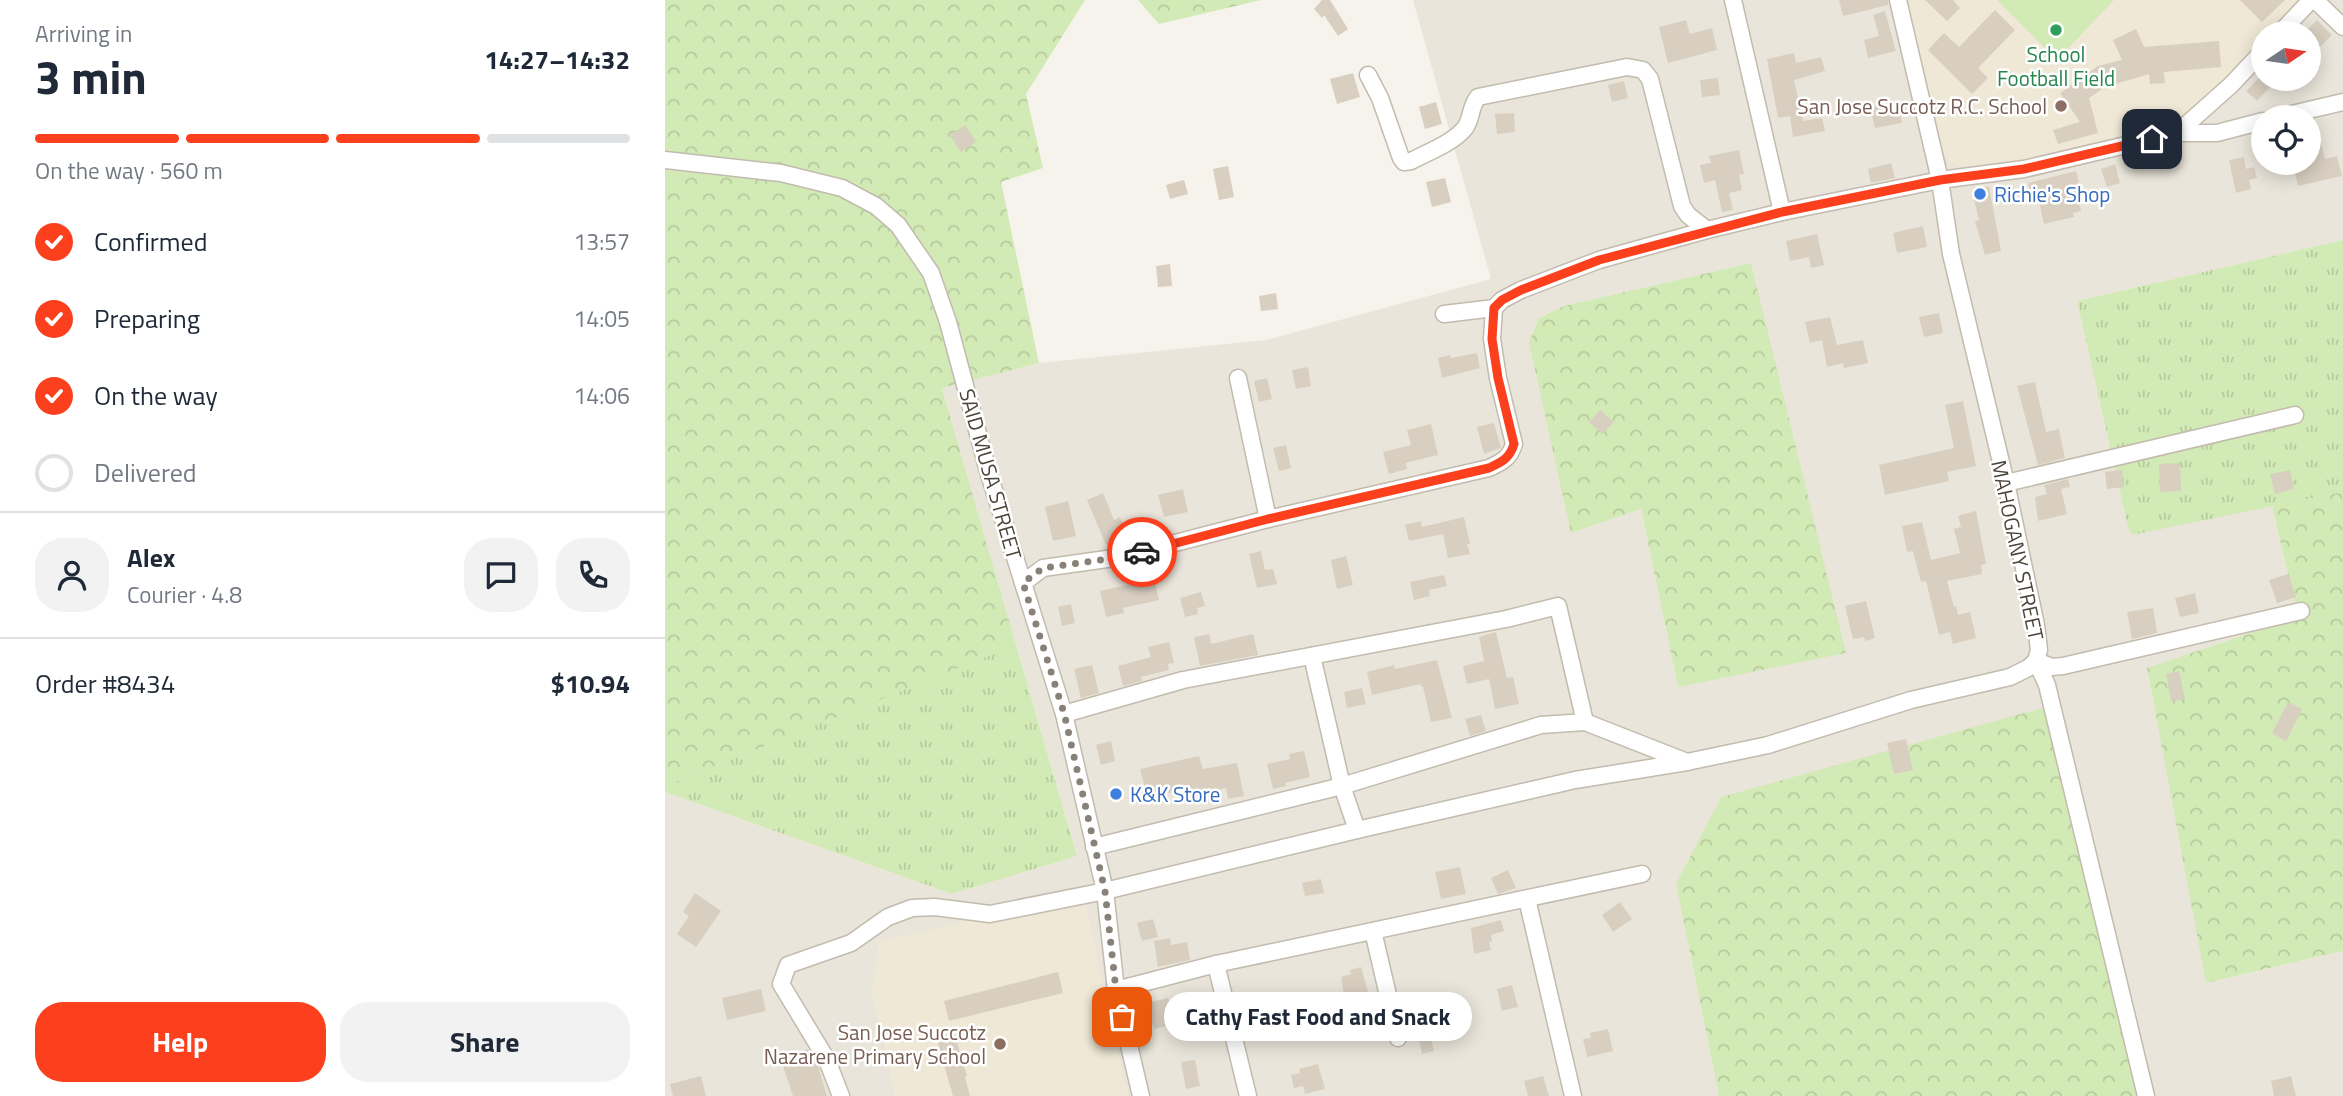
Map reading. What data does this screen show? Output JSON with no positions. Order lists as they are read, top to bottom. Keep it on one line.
{"streets":{"street":["SAID MUSA STREET","MAHOGANY STREET"]},"places":["School Football Field","San Jose Succotz R.C. School","Richie's Shop","K&K Store","Cathy Fast Food and Snack","San Jose Succotz Nazarene Primary School"],"north":"right","page":{"heading":["3 min","Arriving in","14:27–14:32"],"panel":["Alex","Courier · 4.8","Order #8434","$10.94"],"bar":"On the way · 560 m","list":[["Confirmed","13:57"],["Preparing","14:05"],["On the way","14:06"],"Delivered"],"buttons":["Help","Share"],"bubble":"Cathy Fast Food and Snack"}}
